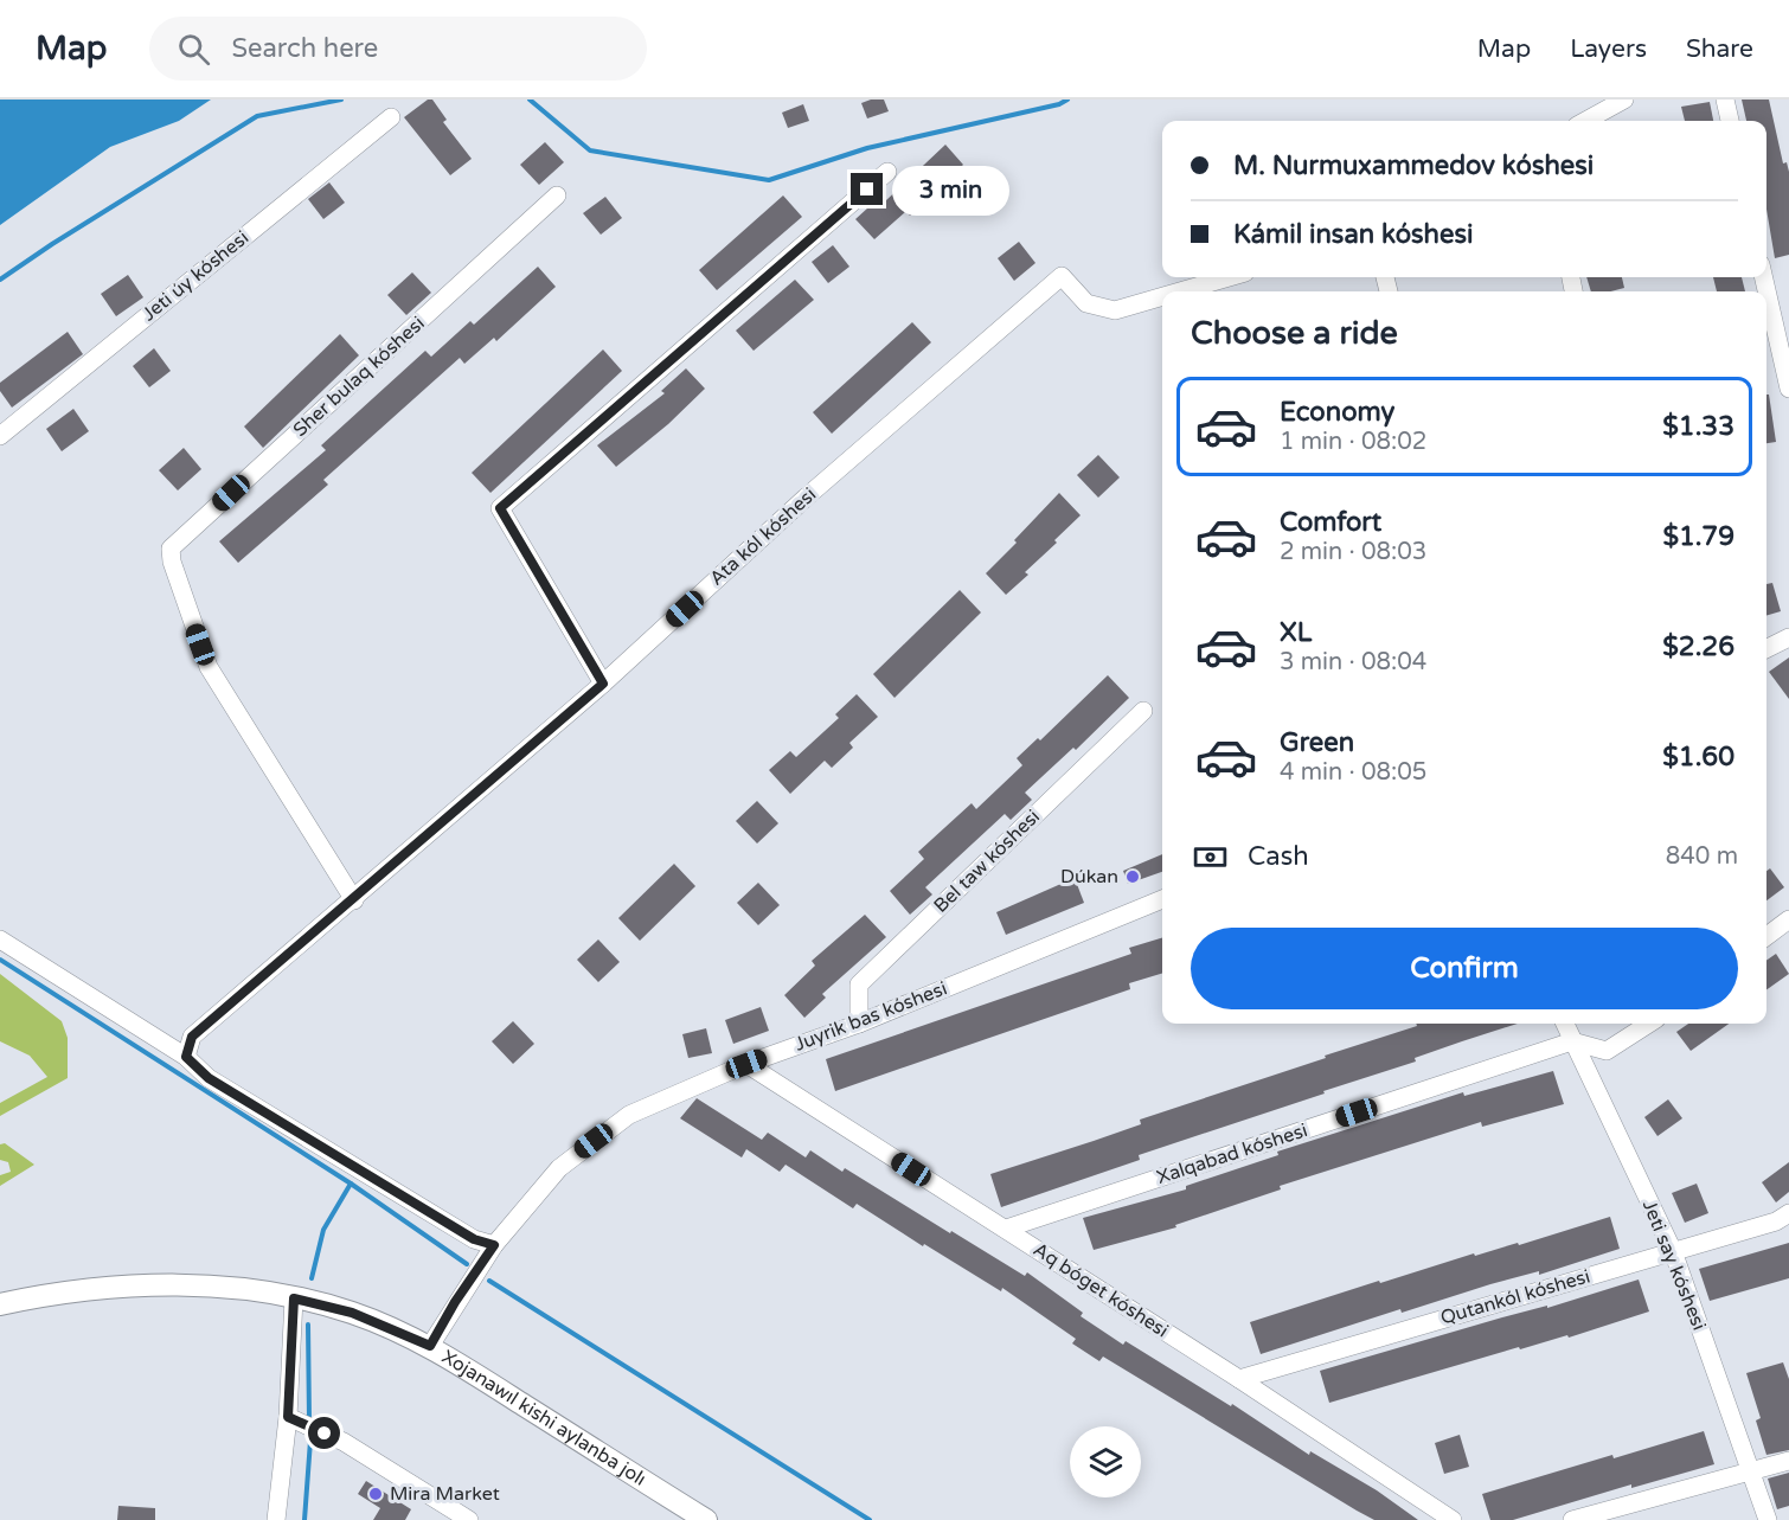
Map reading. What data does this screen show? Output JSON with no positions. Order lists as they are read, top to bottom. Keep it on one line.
{"streets":{"main road":["Xojanawıl kishi aylanba jolı"],"street":["Jeti úy kóshesi","Sher bulaq kóshesi","Ata kól kóshesi","Bel taw kóshesi","Juyrik bas kóshesi","Xalqabad kóshesi","Jeti say kóshesi","Aq bóget kóshesi","Qutankól kóshesi"]},"crossings":[["Sher bulaq kóshesi","Ata kól kóshesi"],["Bel taw kóshesi","Juyrik bas kóshesi"],["Juyrik bas kóshesi","Aq bóget kóshesi"],["Juyrik bas kóshesi","Xojanawıl kishi aylanba jolı"],["Xalqabad kóshesi","Jeti say kóshesi"],["Xalqabad kóshesi","Aq bóget kóshesi"],["Jeti say kóshesi","Qutankól kóshesi"],["Aq bóget kóshesi","Qutankól kóshesi"]],"places":["Dúkan","Mira Market"],"page":{"header":"Map","search":"Search here","nav":["Map","Layers","Share"],"banner":["M. Nurmuxammedov kóshesi","Kámil insan kóshesi"],"bubble":"3 min","heading":"Choose a ride","list":[{"name":"Economy","note":"1 min · 08:02","value":"$1.33"},{"name":"Comfort","note":"2 min · 08:03","value":"$1.79"},{"name":"XL","note":"3 min · 08:04","value":"$2.26"},{"name":"Green","note":"4 min · 08:05","value":"$1.60"}],"pay":["Cash","840 m"],"buttons":"Confirm"}}
